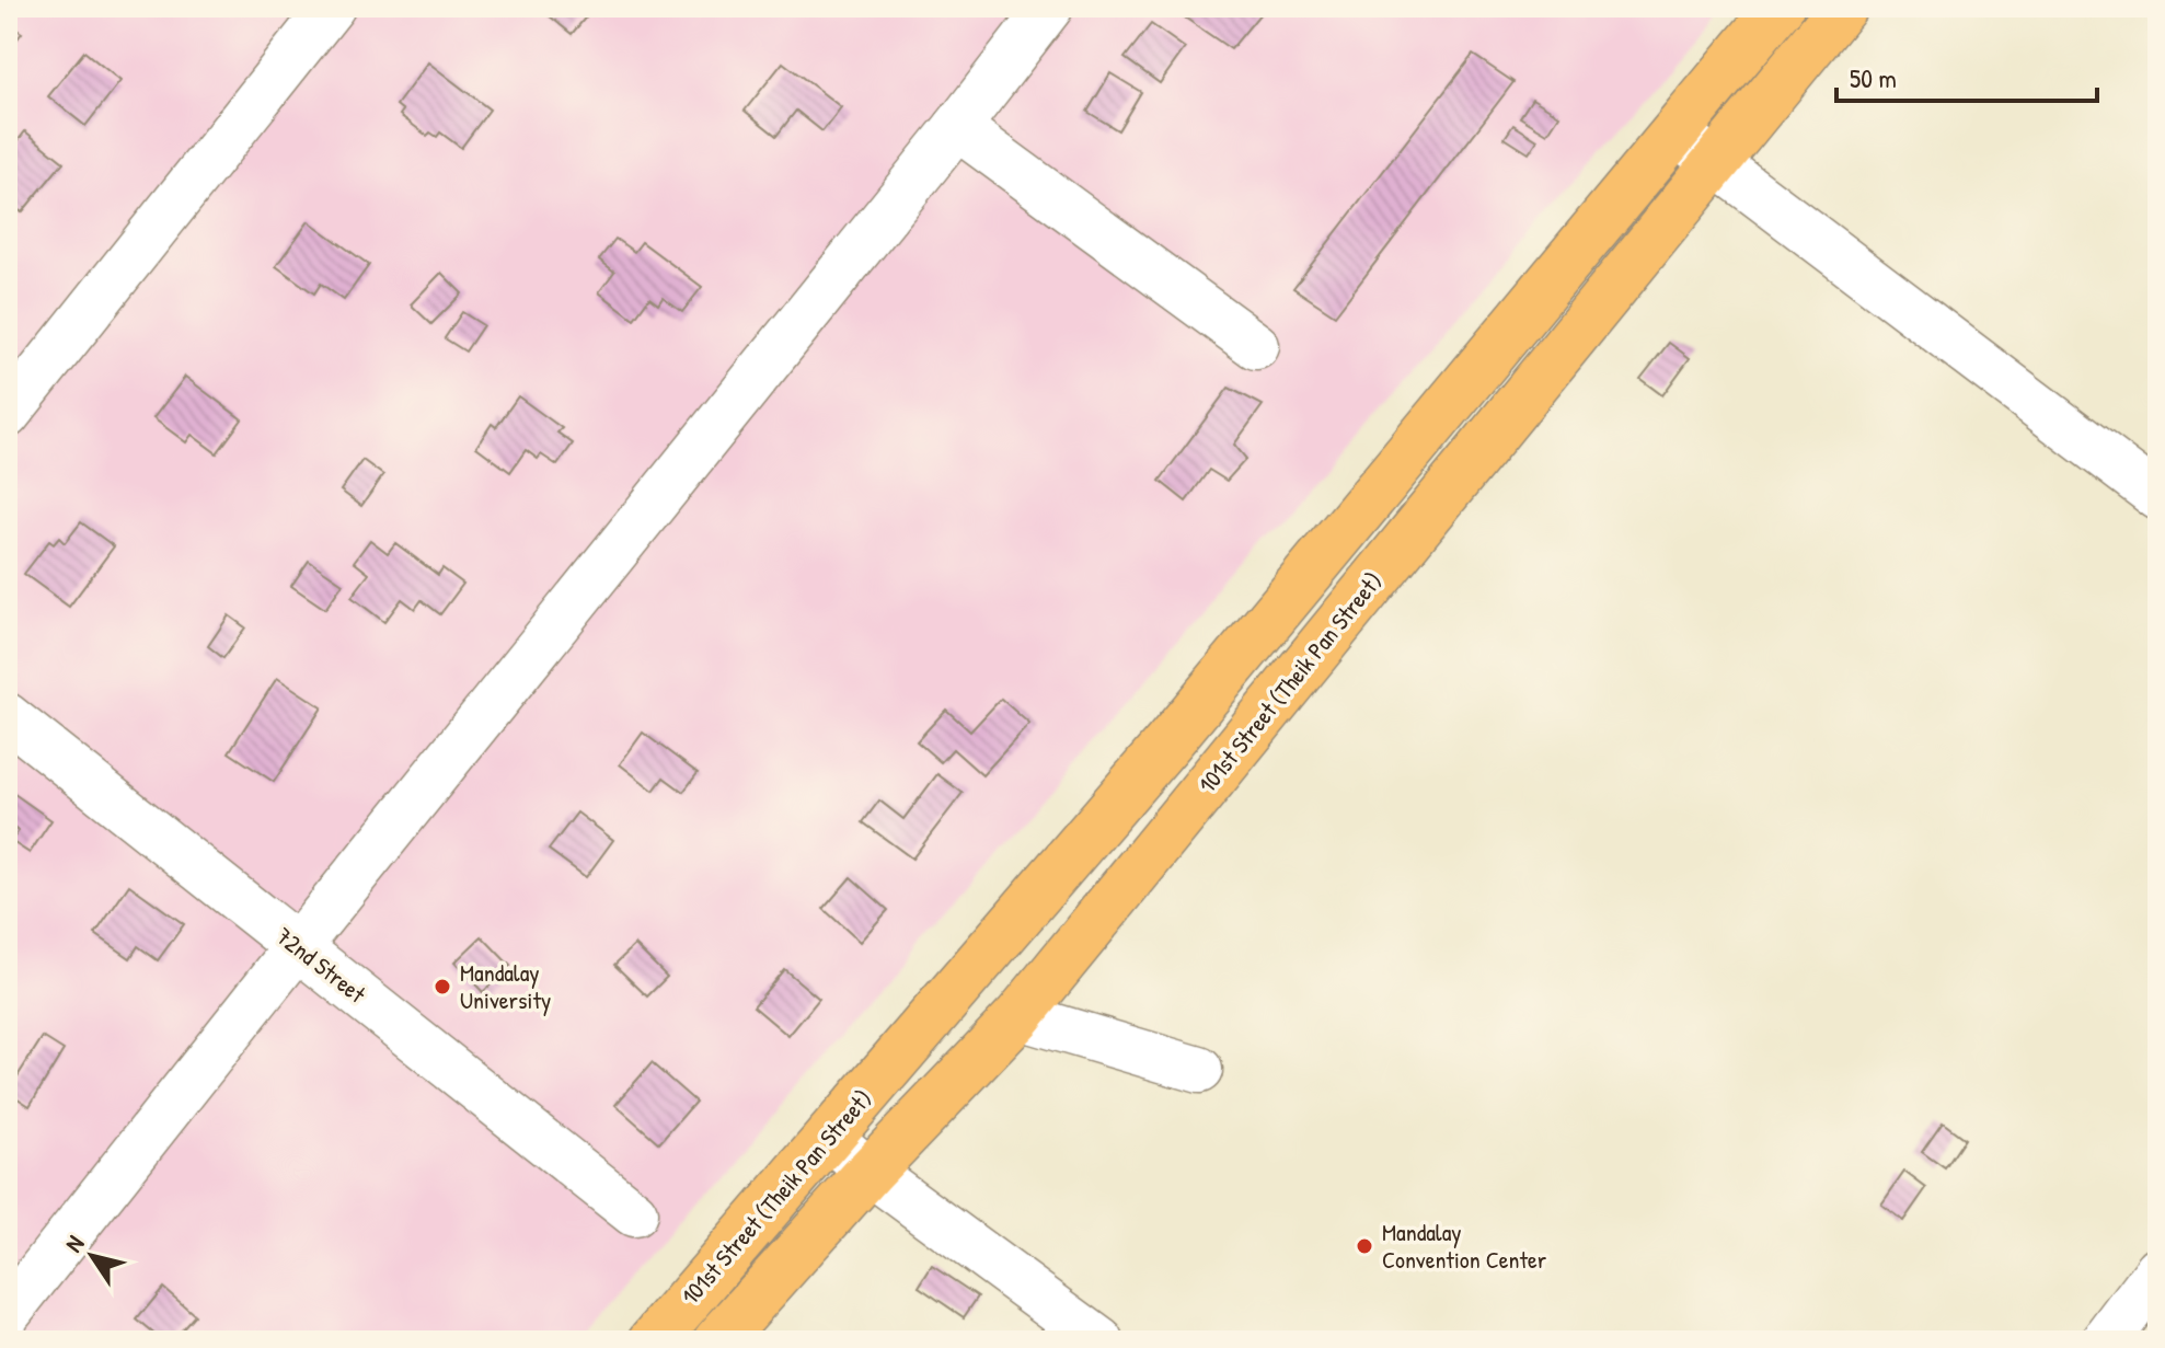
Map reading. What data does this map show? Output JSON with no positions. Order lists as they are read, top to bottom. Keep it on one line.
{"streets":{"main road":["101st Street (Theik Pan Street)"],"lane":["72nd Street"]},"places":["Mandalay University","Mandalay Convention Center"],"scale_bar":"50 m","north":"top left"}
